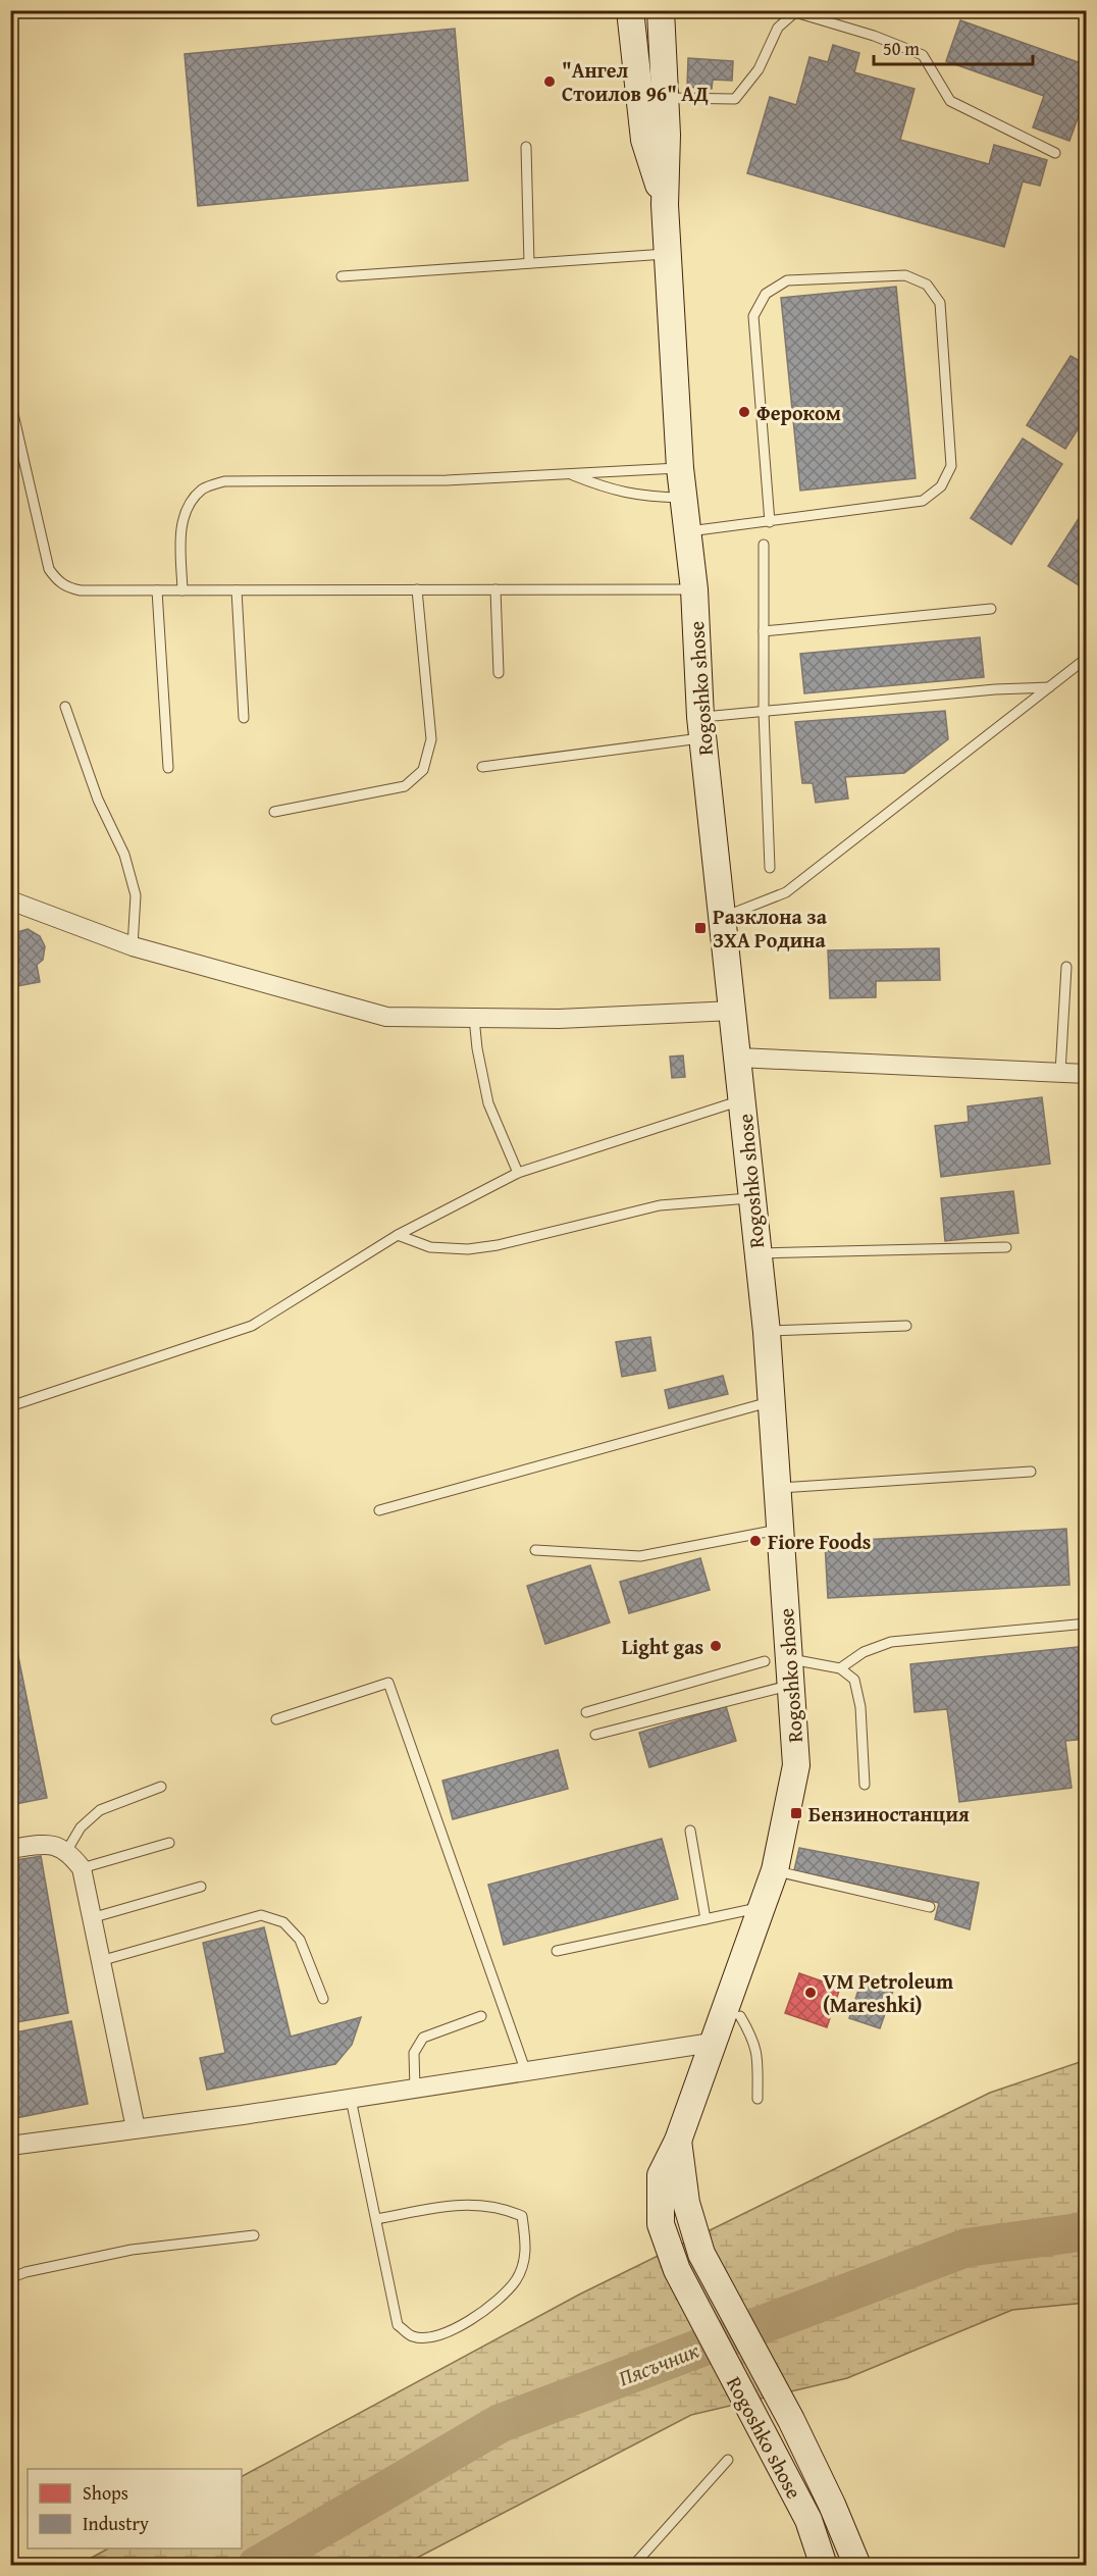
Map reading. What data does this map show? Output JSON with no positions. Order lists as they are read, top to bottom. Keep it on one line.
{"streets":{"main road":["Rogoshko shose"]},"water":["Пясъчник"],"places":{"other":["\"Ангел Стоилов 96\" АД","Фероком","Fiore Foods","Light gas","VM Petroleum (Mareshki)"],"transit":["Разклона за ЗХА Родина","Бензиностанция"]},"legend":["Shops","Industry"],"scale_bar":"50 m"}
